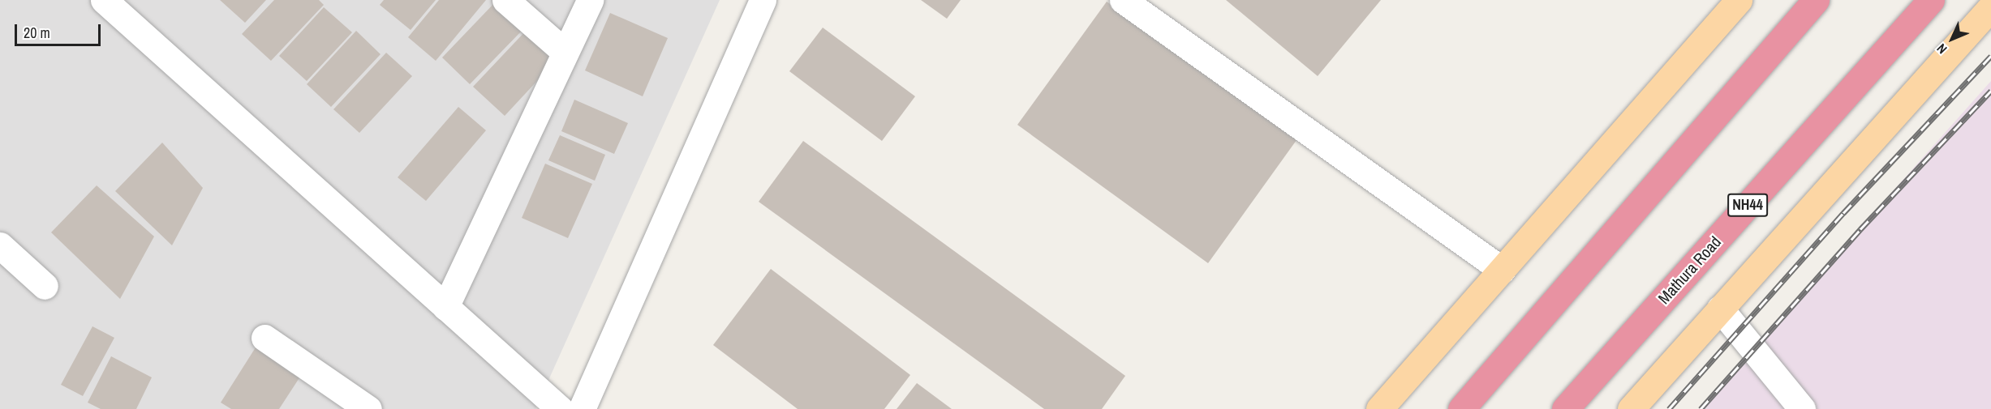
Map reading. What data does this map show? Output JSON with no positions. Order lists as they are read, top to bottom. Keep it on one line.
{"streets":{"highway":["NH44","Mathura Road"]},"scale_bar":"20 m","north":"bottom left"}
